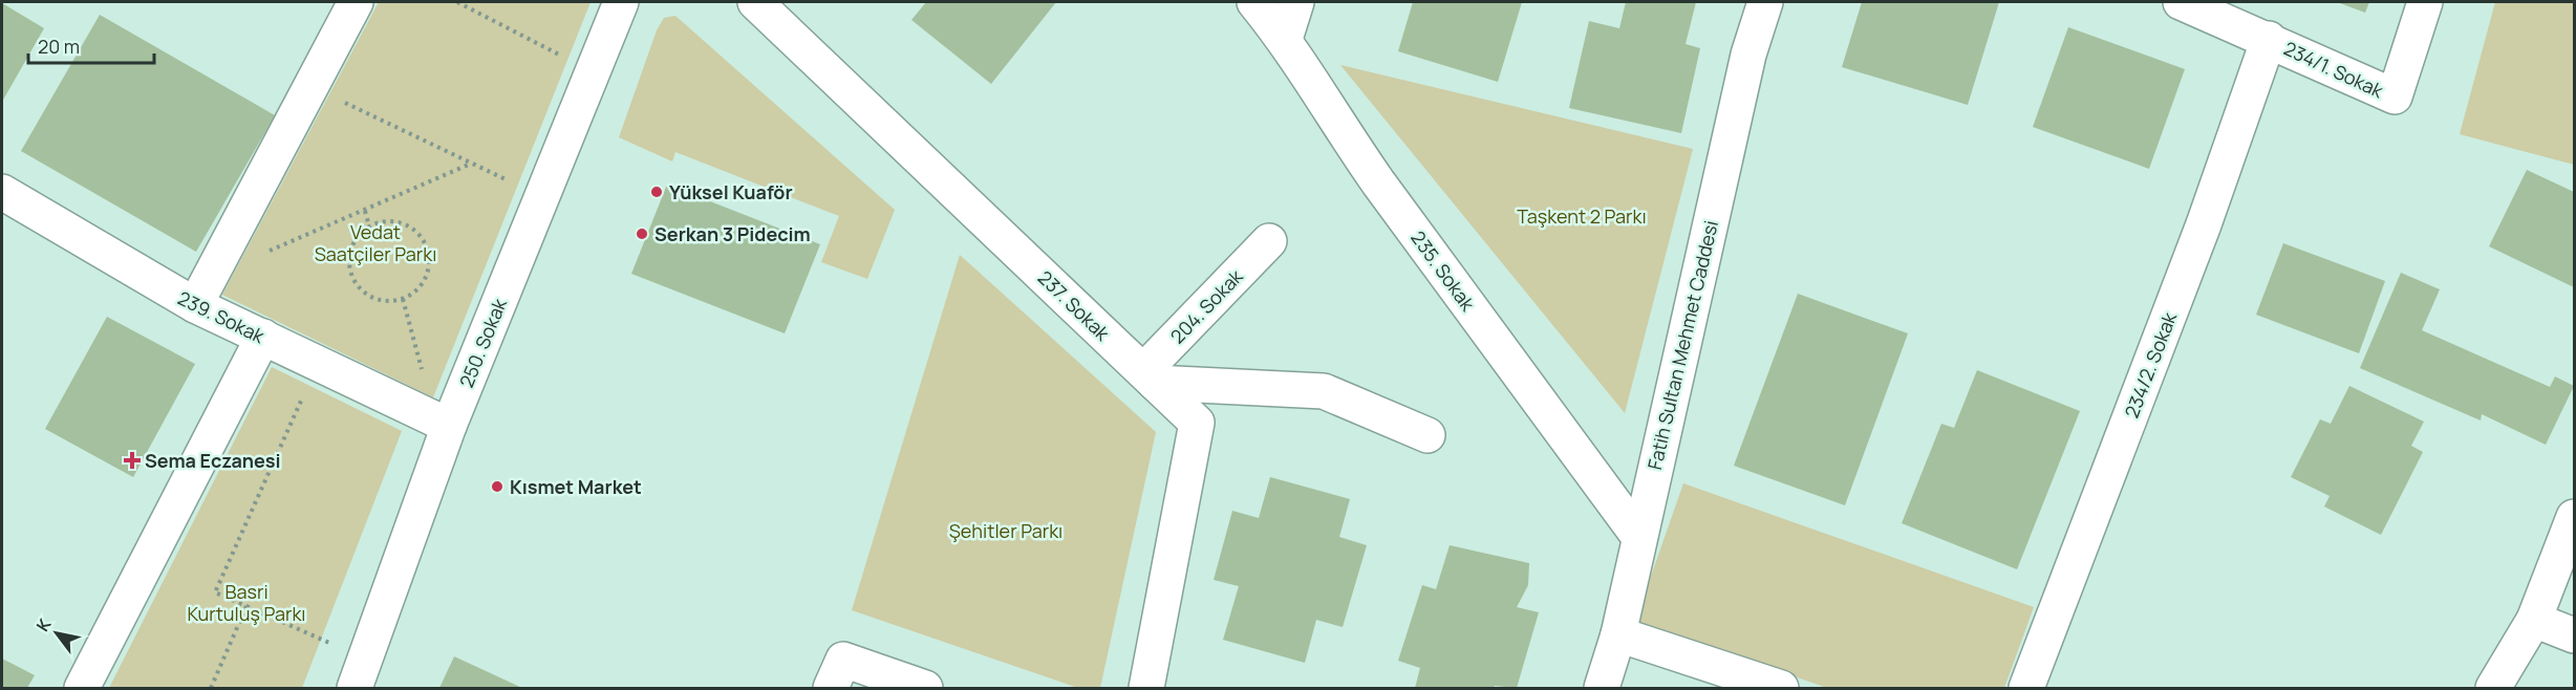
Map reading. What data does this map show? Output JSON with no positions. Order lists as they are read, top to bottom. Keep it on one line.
{"streets":{"street":["234/1. Sokak","235. Sokak","237. Sokak","204. Sokak","239. Sokak","250. Sokak","Fatih Sultan Mehmet Caddesi","234/2. Sokak"]},"crossings":[["234/1. Sokak","234/2. Sokak"],["235. Sokak","Fatih Sultan Mehmet Caddesi"],["237. Sokak","204. Sokak"],["239. Sokak","250. Sokak"]],"parks":["Taşkent 2 Parkı","Vedat Saatçiler Parkı","Şehitler Parkı","Basri Kurtuluş Parkı"],"places":{"other":["Yüksel Kuaför","Serkan 3 Pidecim","Kısmet Market"],"health":["Sema Eczanesi"]},"scale_bar":"20 m","north":"top left"}
